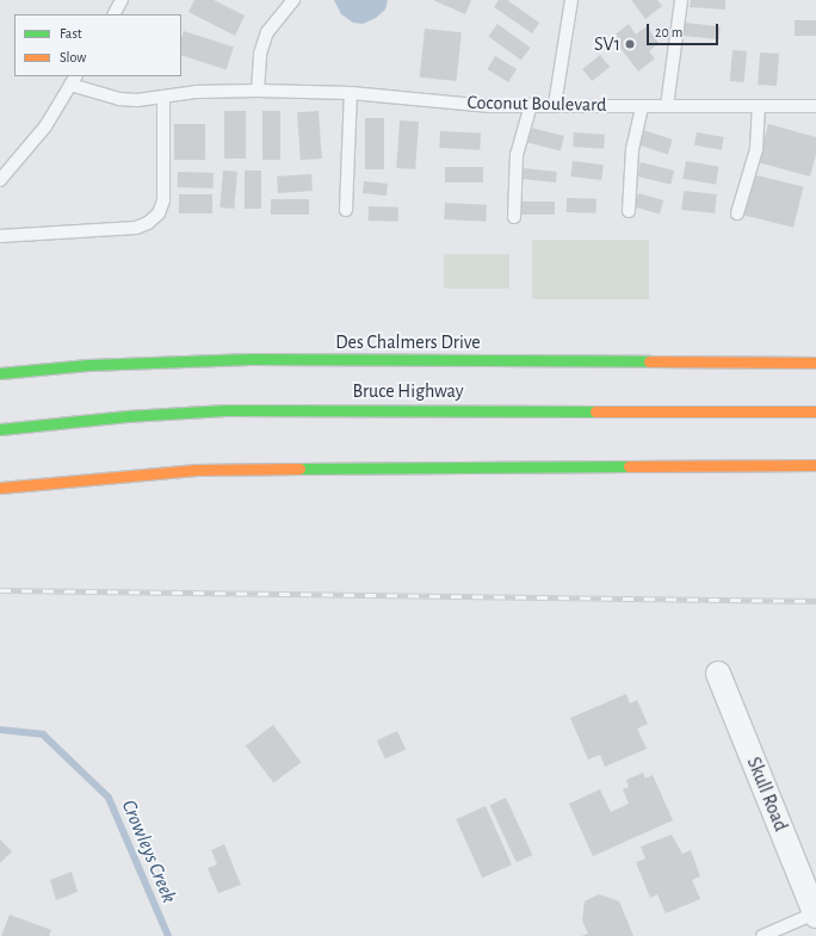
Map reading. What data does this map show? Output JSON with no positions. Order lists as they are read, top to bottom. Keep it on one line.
{"streets":{"main road":["Des Chalmers Drive","Bruce Highway"],"street":["Skull Road"],"lane":["Coconut Boulevard"]},"water":["Crowleys Creek"],"places":["SV1"],"legend":["Fast","Slow"],"scale_bar":"20 m"}
